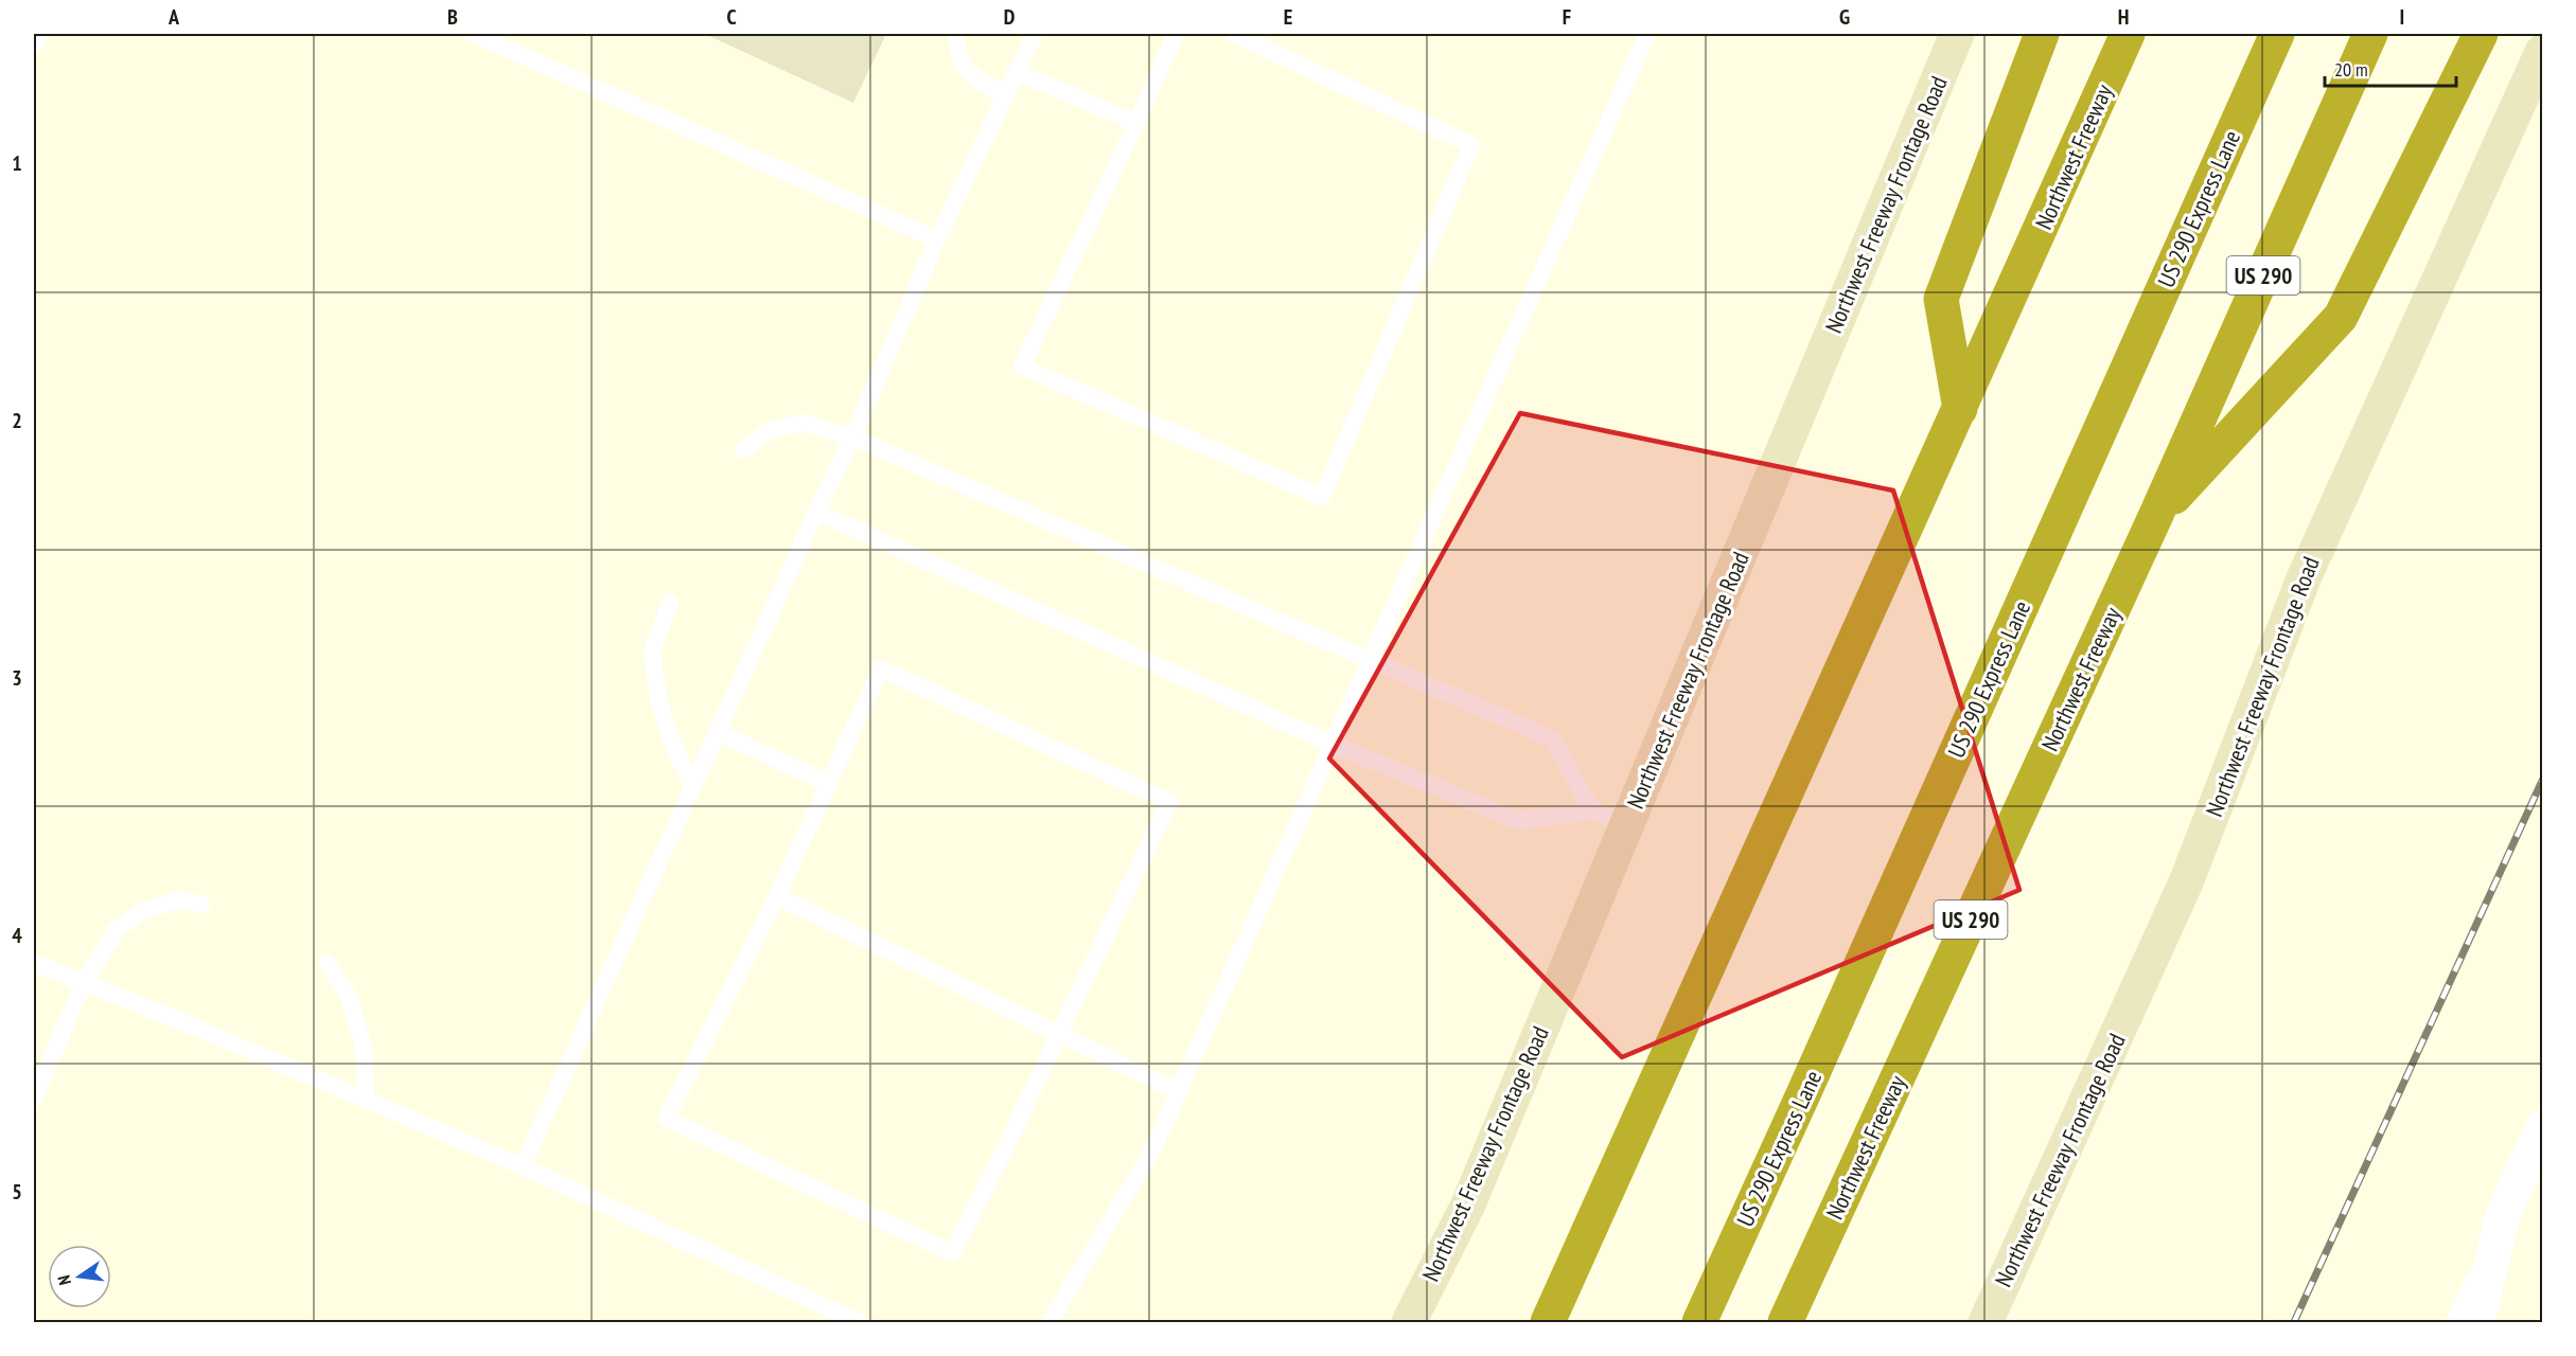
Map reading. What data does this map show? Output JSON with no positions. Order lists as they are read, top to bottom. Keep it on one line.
{"streets":{"highway":["Northwest Freeway","US 290 Express Lane","US 290"],"main road":["Northwest Freeway Frontage Road"]},"scale_bar":"20 m","north":"left","grid":{"columns":["A","B","C","D","E","F","G","H","I"],"rows":["1","2","3","4","5"]}}
